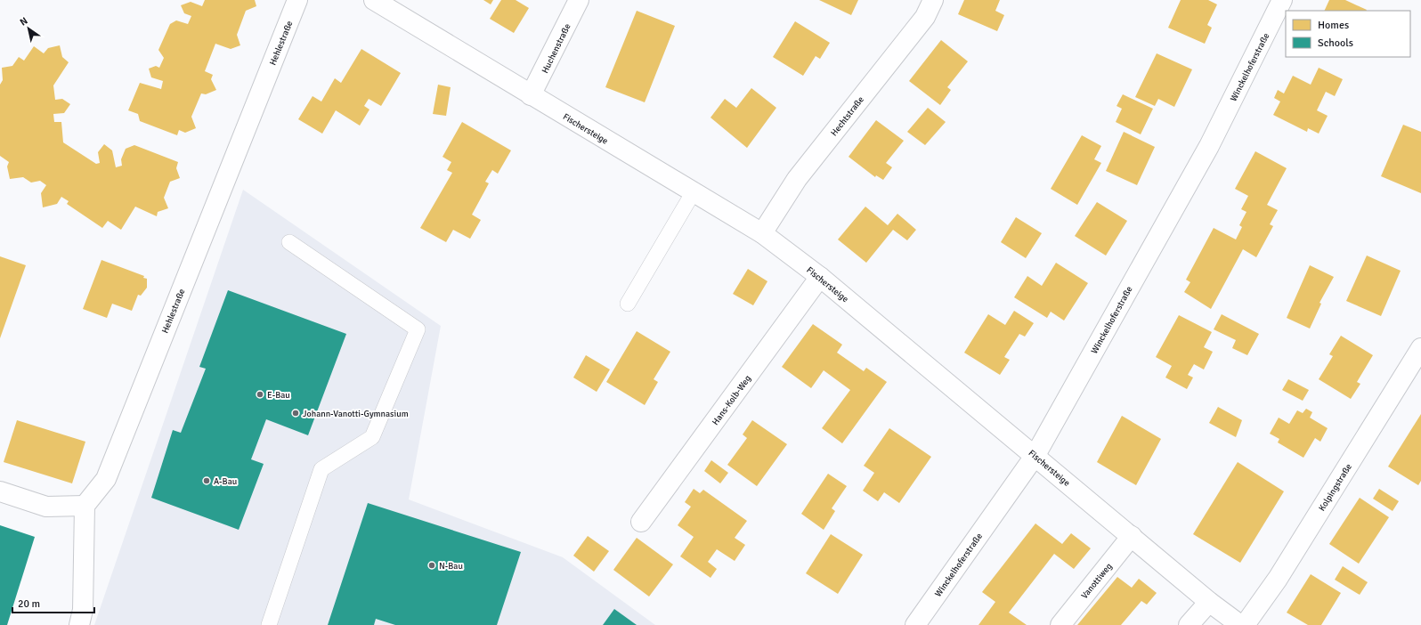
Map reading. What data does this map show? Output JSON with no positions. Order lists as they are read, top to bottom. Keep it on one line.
{"streets":{"street":["Hehlestraße","Huchenstraße","Winckelhoferstraße","Hechtstraße","Fischersteige","Hans-Kolb-Weg","Kolpingstraße","Vanottiweg"]},"crossings":[["Huchenstraße","Fischersteige"],["Winckelhoferstraße","Fischersteige"],["Hechtstraße","Fischersteige"],["Fischersteige","Hans-Kolb-Weg"],["Fischersteige","Vanottiweg"]],"places":["E-Bau","Johann-Vanotti-Gymnasium","A-Bau","N-Bau"],"legend":["Homes","Schools"],"scale_bar":"20 m","north":"top left"}
